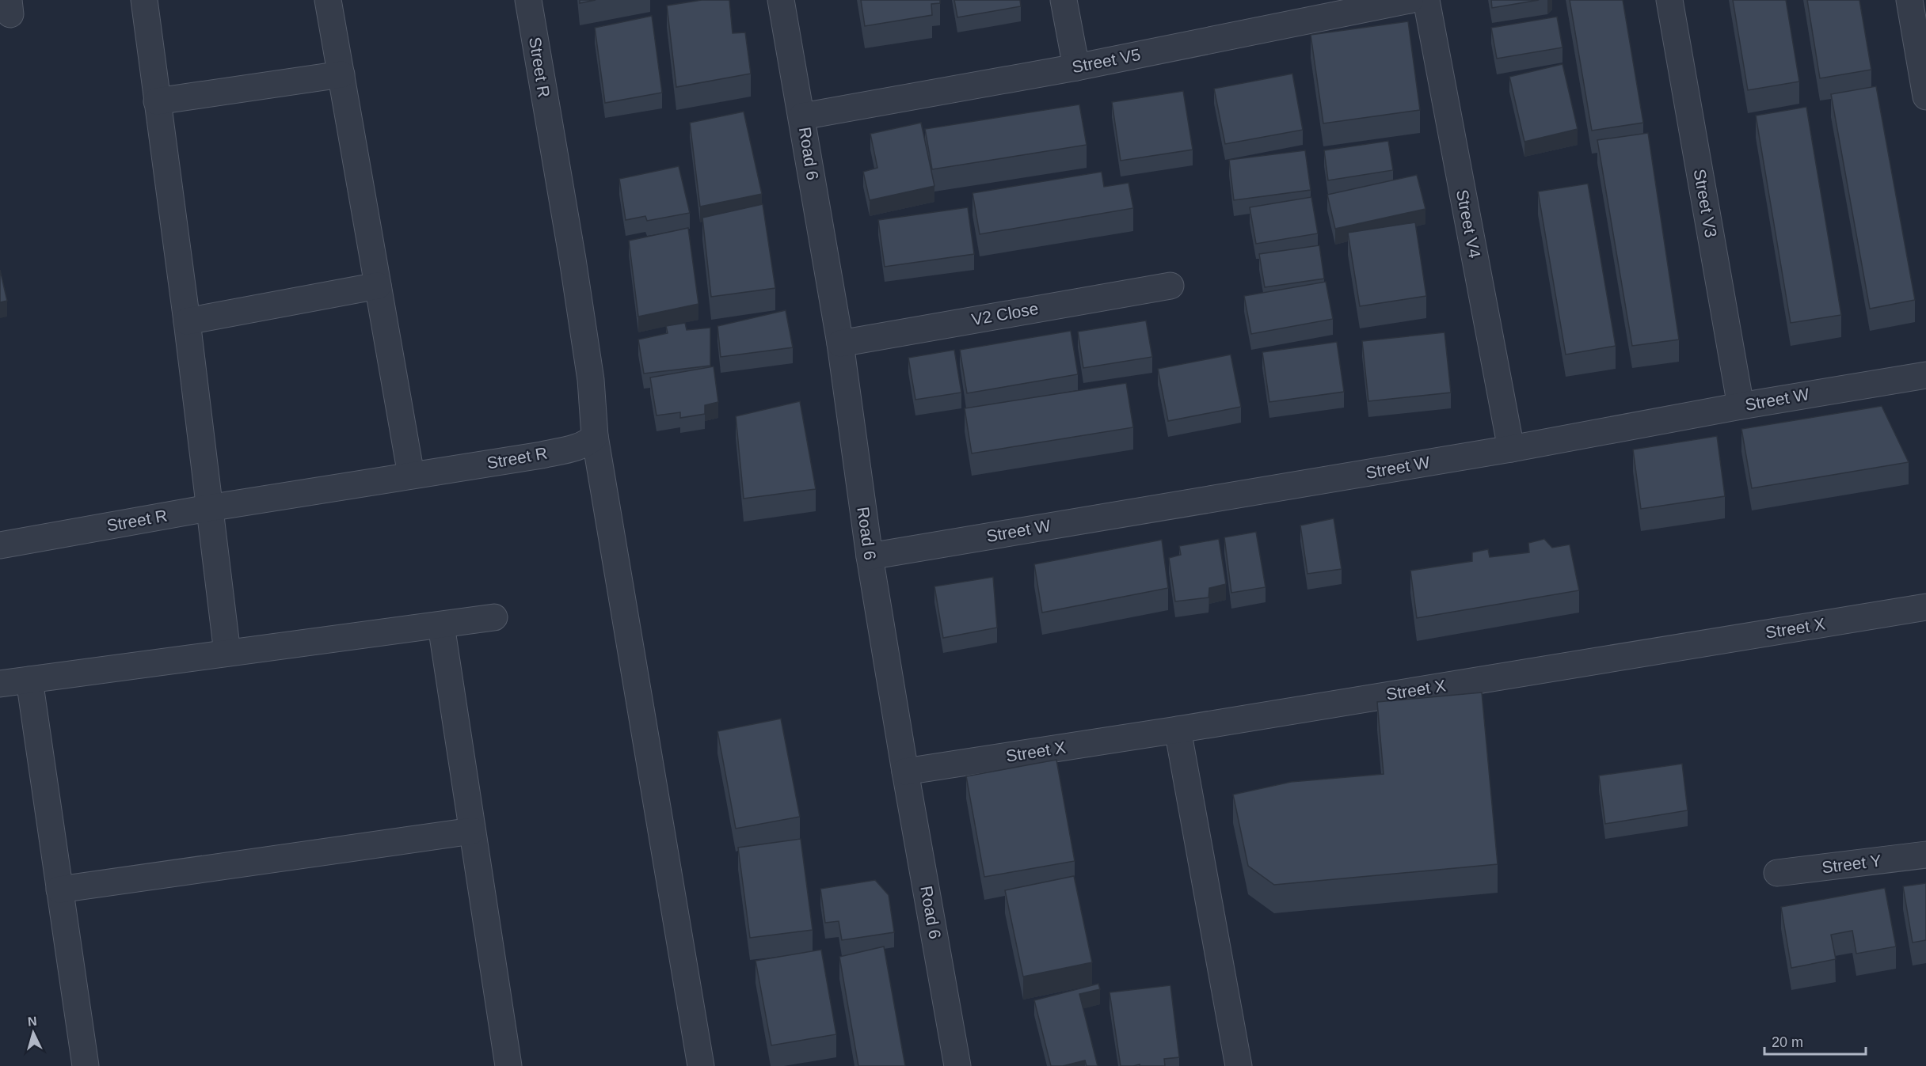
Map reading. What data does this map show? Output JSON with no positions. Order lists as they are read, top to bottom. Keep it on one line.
{"streets":{"street":["Street V5","Street R","Road 6","Street V3","Street V4","V2 Close","Street W","Street X","Street Y"]},"crossings":[["Street V5","Road 6"],["Road 6","V2 Close"],["Road 6","Street W"],["Road 6","Street X"],["Street V3","Street W"],["Street V4","Street W"]],"scale_bar":"20 m","north":"top"}
